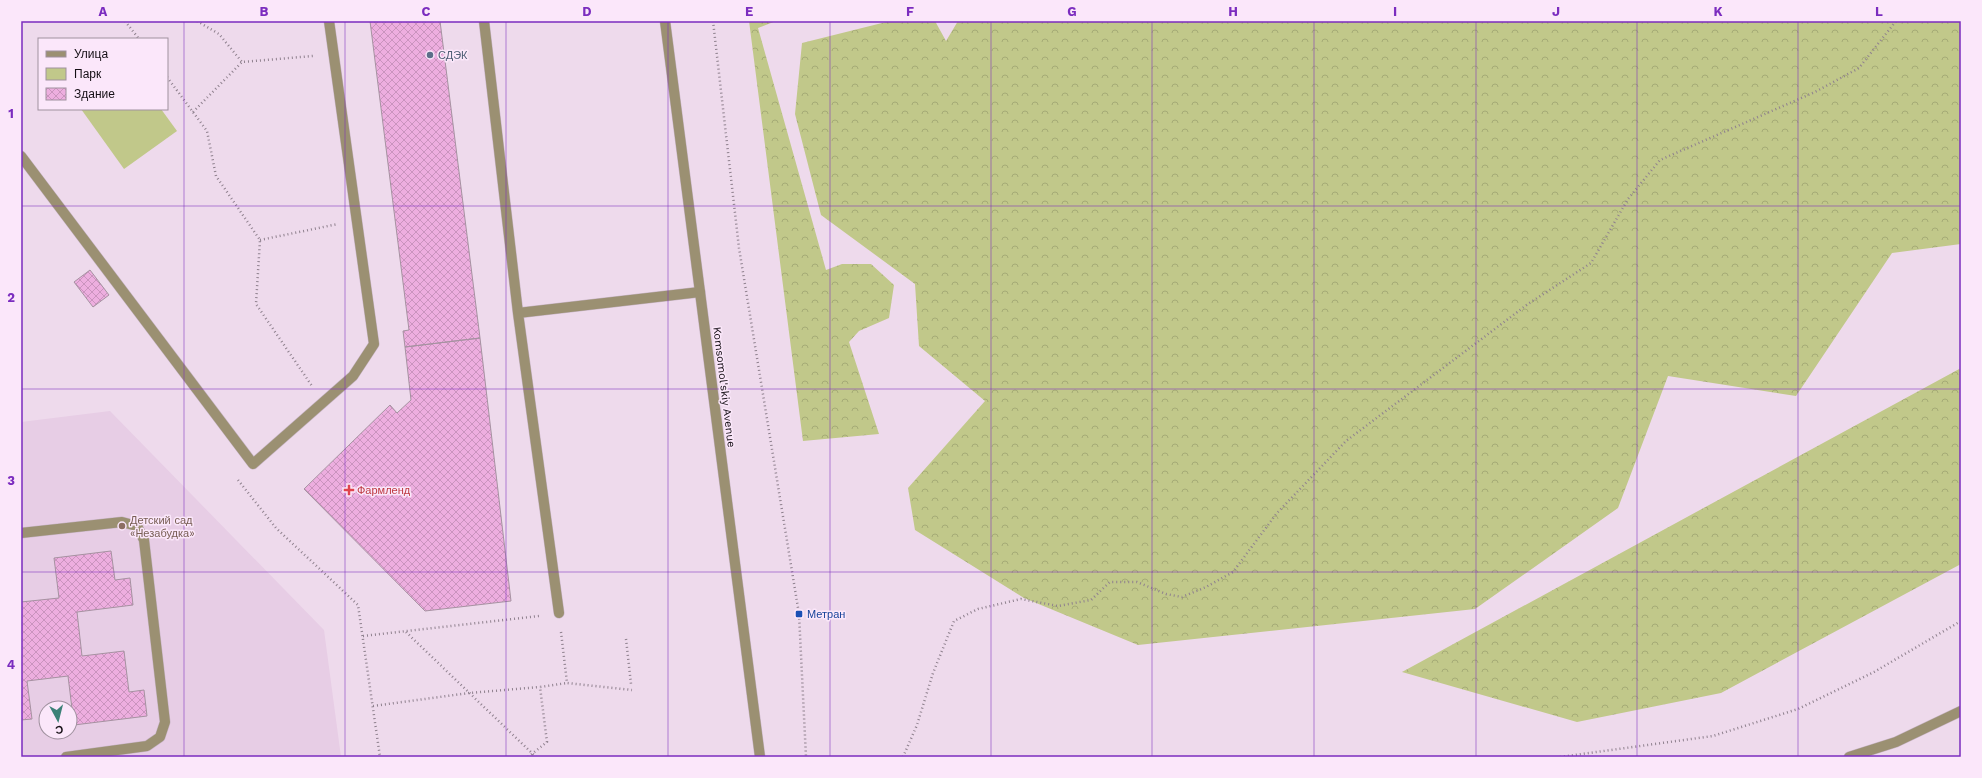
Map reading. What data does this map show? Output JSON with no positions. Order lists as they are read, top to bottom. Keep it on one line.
{"streets":{"street":["Komsomol'skiy Avenue"]},"places":{"other":["СДЭК","Детский сад «Незабудка»"],"health":["Фармленд"],"transit":["Метран"]},"legend":["Улица","Парк","Здание"],"north":"bottom","grid":{"columns":["A","B","C","D","E","F","G","H","I","J","K","L"],"rows":["1","2","3","4"]}}
